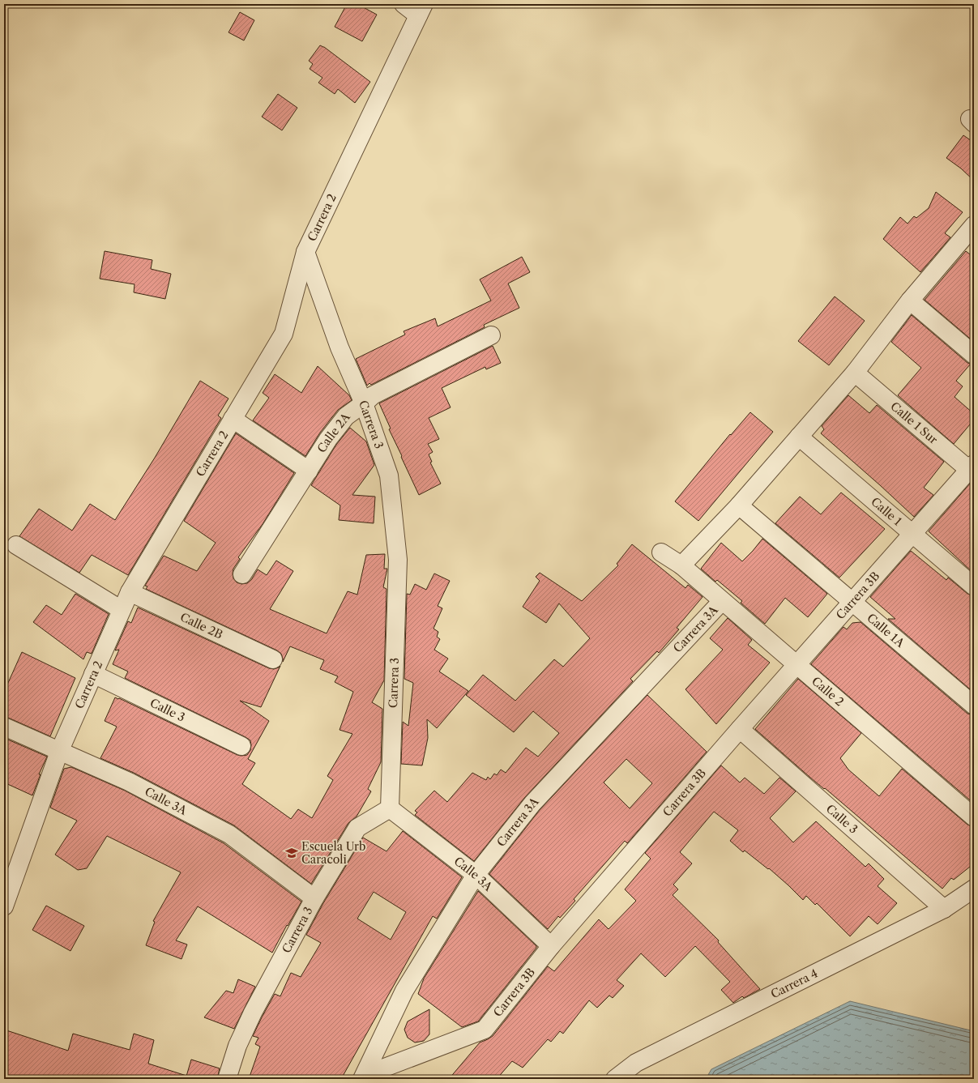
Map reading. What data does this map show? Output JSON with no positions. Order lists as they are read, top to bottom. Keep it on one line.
{"streets":{"street":["Carrera 2","Calle 1 Sur","Carrera 3","Calle 2A","Calle 1","Carrera 3B","Calle 2B","Carrera 3A","Calle 1A","Calle 2","Calle 3","Calle 3A","Carrera 4"]},"crossings":[["Carrera 2","Carrera 3"],["Carrera 2","Calle 2B"],["Carrera 2","Calle 3"],["Carrera 2","Calle 3A"],["Calle 1 Sur","Carrera 3B"],["Carrera 3","Calle 2A"],["Carrera 3","Calle 3A"],["Calle 1","Carrera 3B"],["Carrera 3B","Carrera 3A"],["Carrera 3B","Calle 1A"],["Carrera 3B","Calle 2"],["Carrera 3B","Calle 3"],["Carrera 3B","Calle 3A"],["Carrera 3A","Calle 2"],["Carrera 3A","Calle 3A"],["Calle 3","Carrera 4"]],"places":{"school or university":["Escuela Urb Caracoli"]}}
